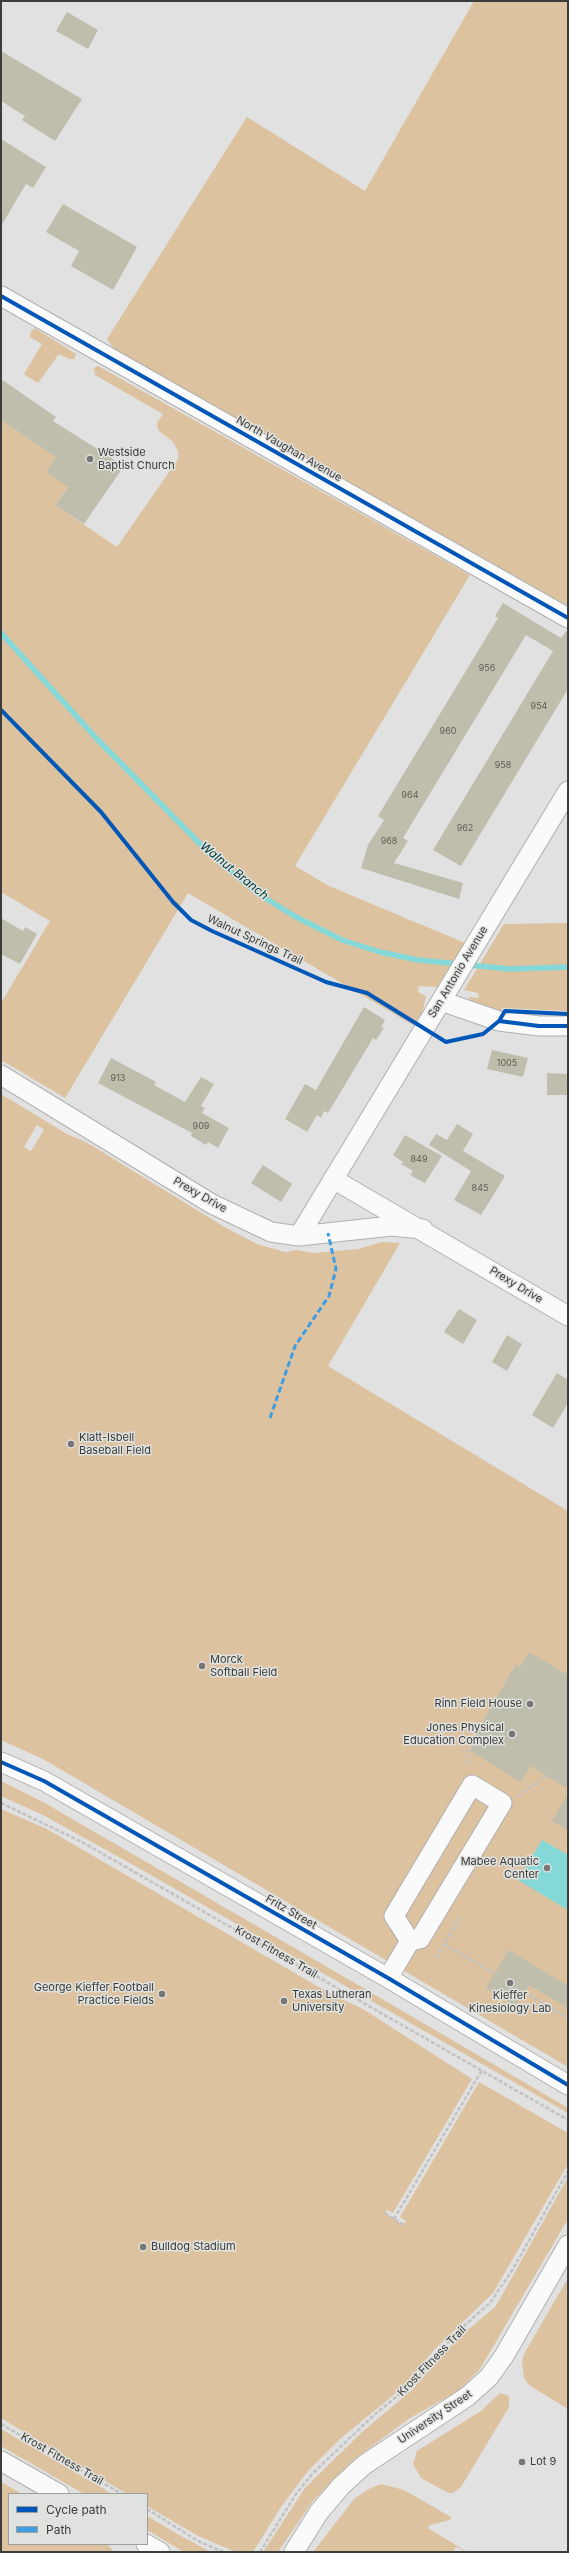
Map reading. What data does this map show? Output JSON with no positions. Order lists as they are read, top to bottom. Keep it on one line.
{"streets":{"street":["North Vaughan Avenue","San Antonio Avenue","Prexy Drive","Fritz Street","University Street"],"path":["Krost Fitness Trail"],"cycle path":["Walnut Springs Trail"]},"crossings":[["San Antonio Avenue","Prexy Drive"]],"water":["Walnut Branch"],"places":["Westside Baptist Church","Klatt-Isbell Baseball Field","Morck Softball Field","Rinn Field House","Jones Physical Education Complex","Mabee Aquatic Center","Kieffer Kinesiology Lab","George Kieffer Football Practice Fields","Texas Lutheran University","Bulldog Stadium","Lot 9"],"house_numbers":["956","954","960","958","964","962","968","1005","913","909","849","845"],"legend":["Cycle path","Path"]}
